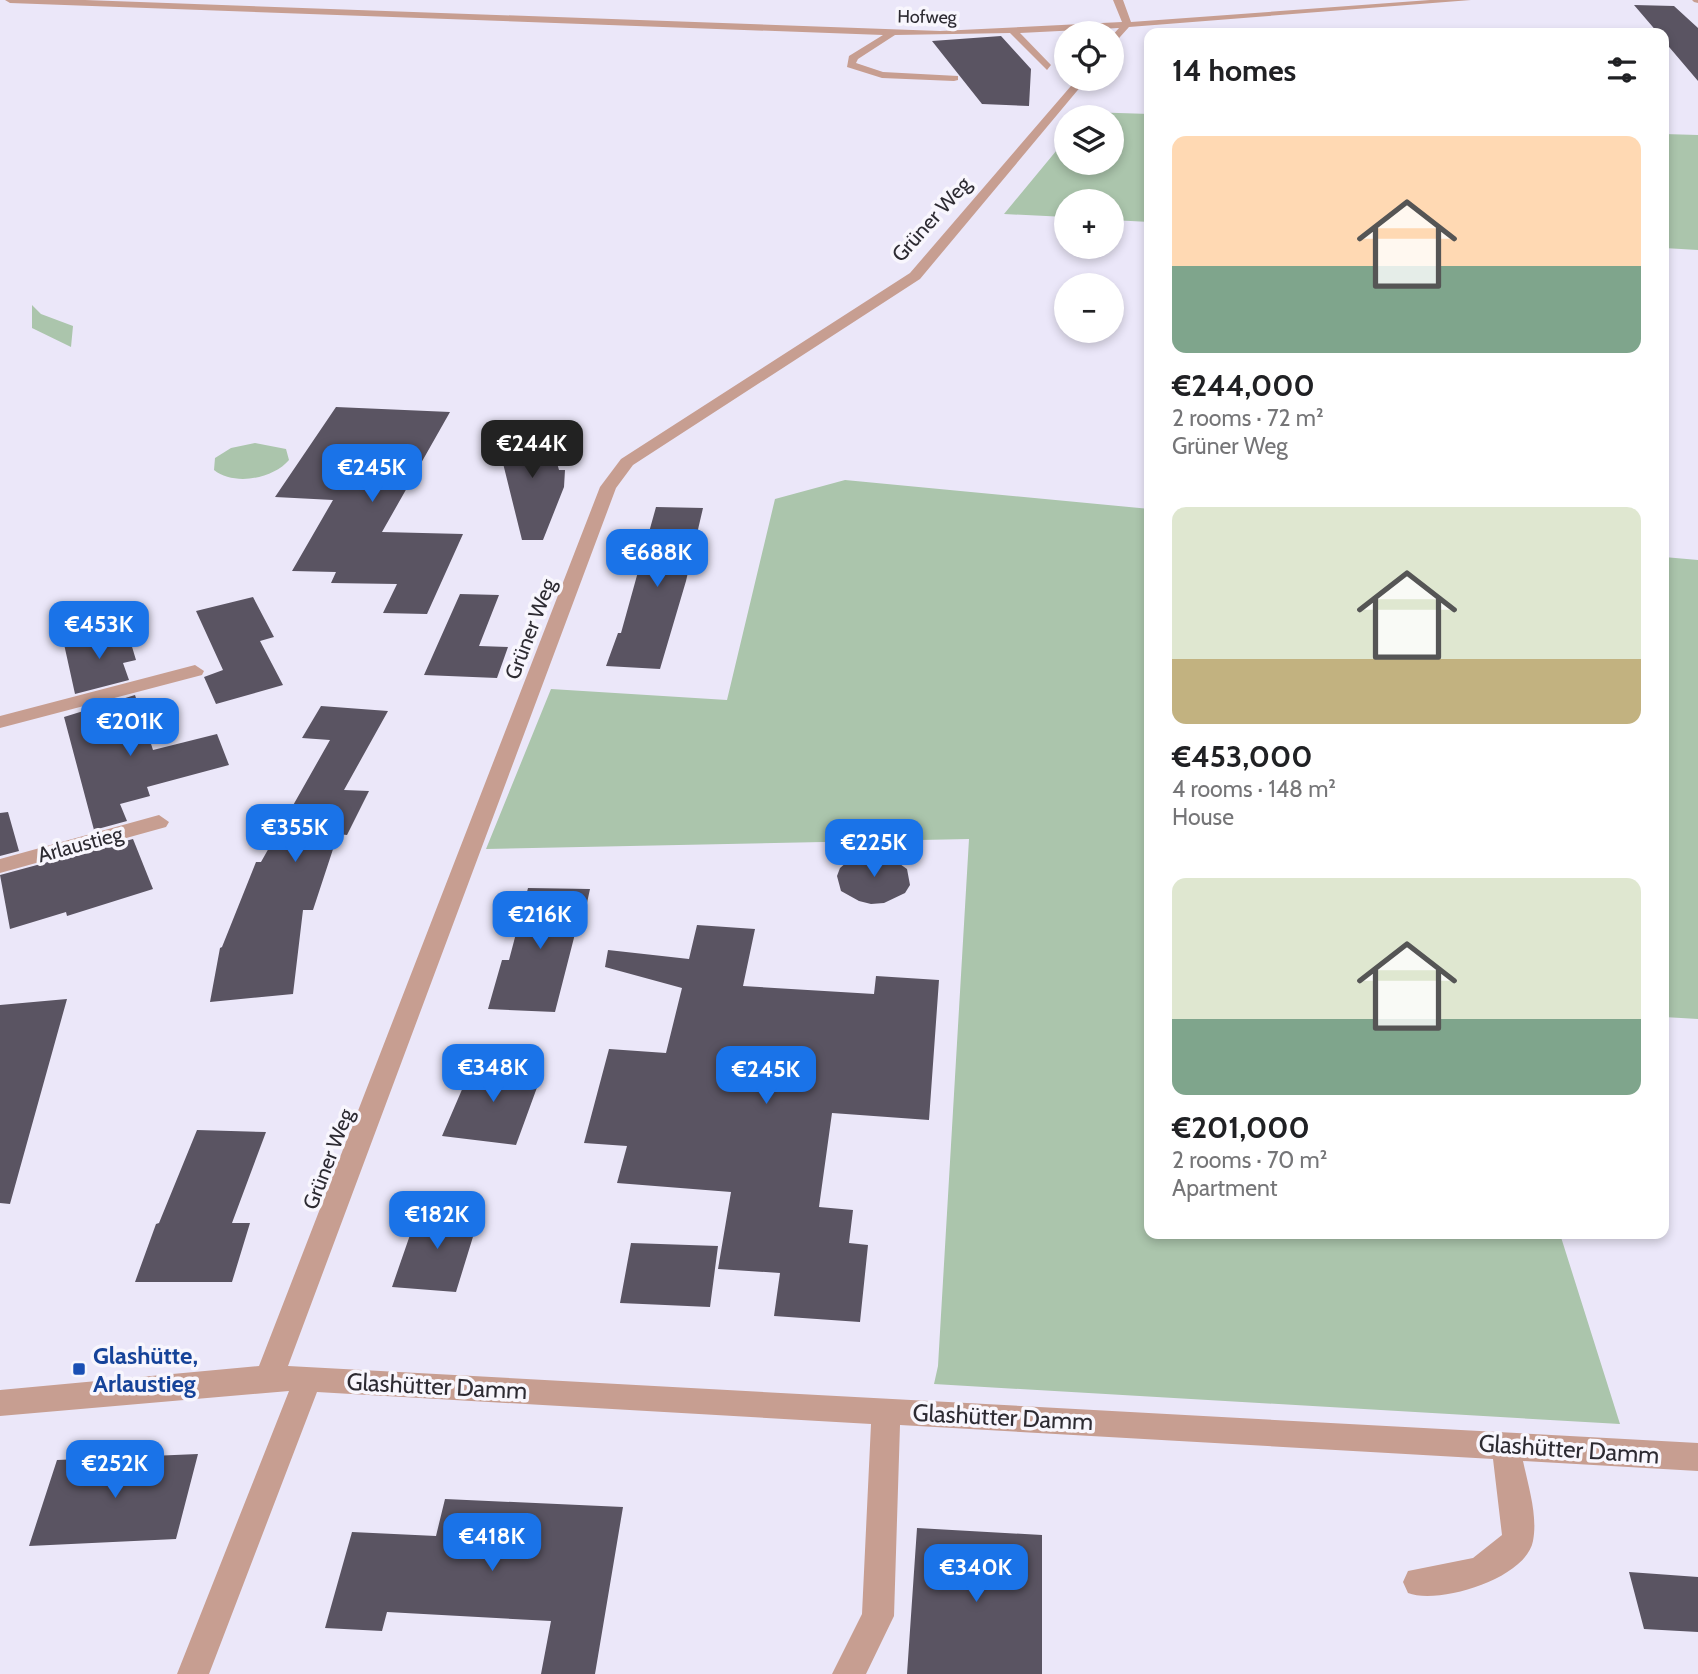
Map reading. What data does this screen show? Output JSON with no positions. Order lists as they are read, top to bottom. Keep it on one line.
{"streets":{"street":["Hofweg","Grüner Weg","Arlaustieg","Glashütter Damm"]},"crossings":[["Grüner Weg","Glashütter Damm"]],"places":{"transit":["Glashütte, Arlaustieg"]},"page":{"map_buttons":["+","−"],"heading":"14 homes","list":[{"name":"€244,000","note":"2 rooms · 72 m² · Grüner Weg"},{"name":"€453,000","note":"4 rooms · 148 m² · House"},{"name":"€201,000","note":"2 rooms · 70 m² · Apartment"}],"price":["€244K","€245K","€688K","€453K","€201K","€355K","€225K","€216K","€348K","€245K","€182K","€252K","€418K","€340K"]}}
